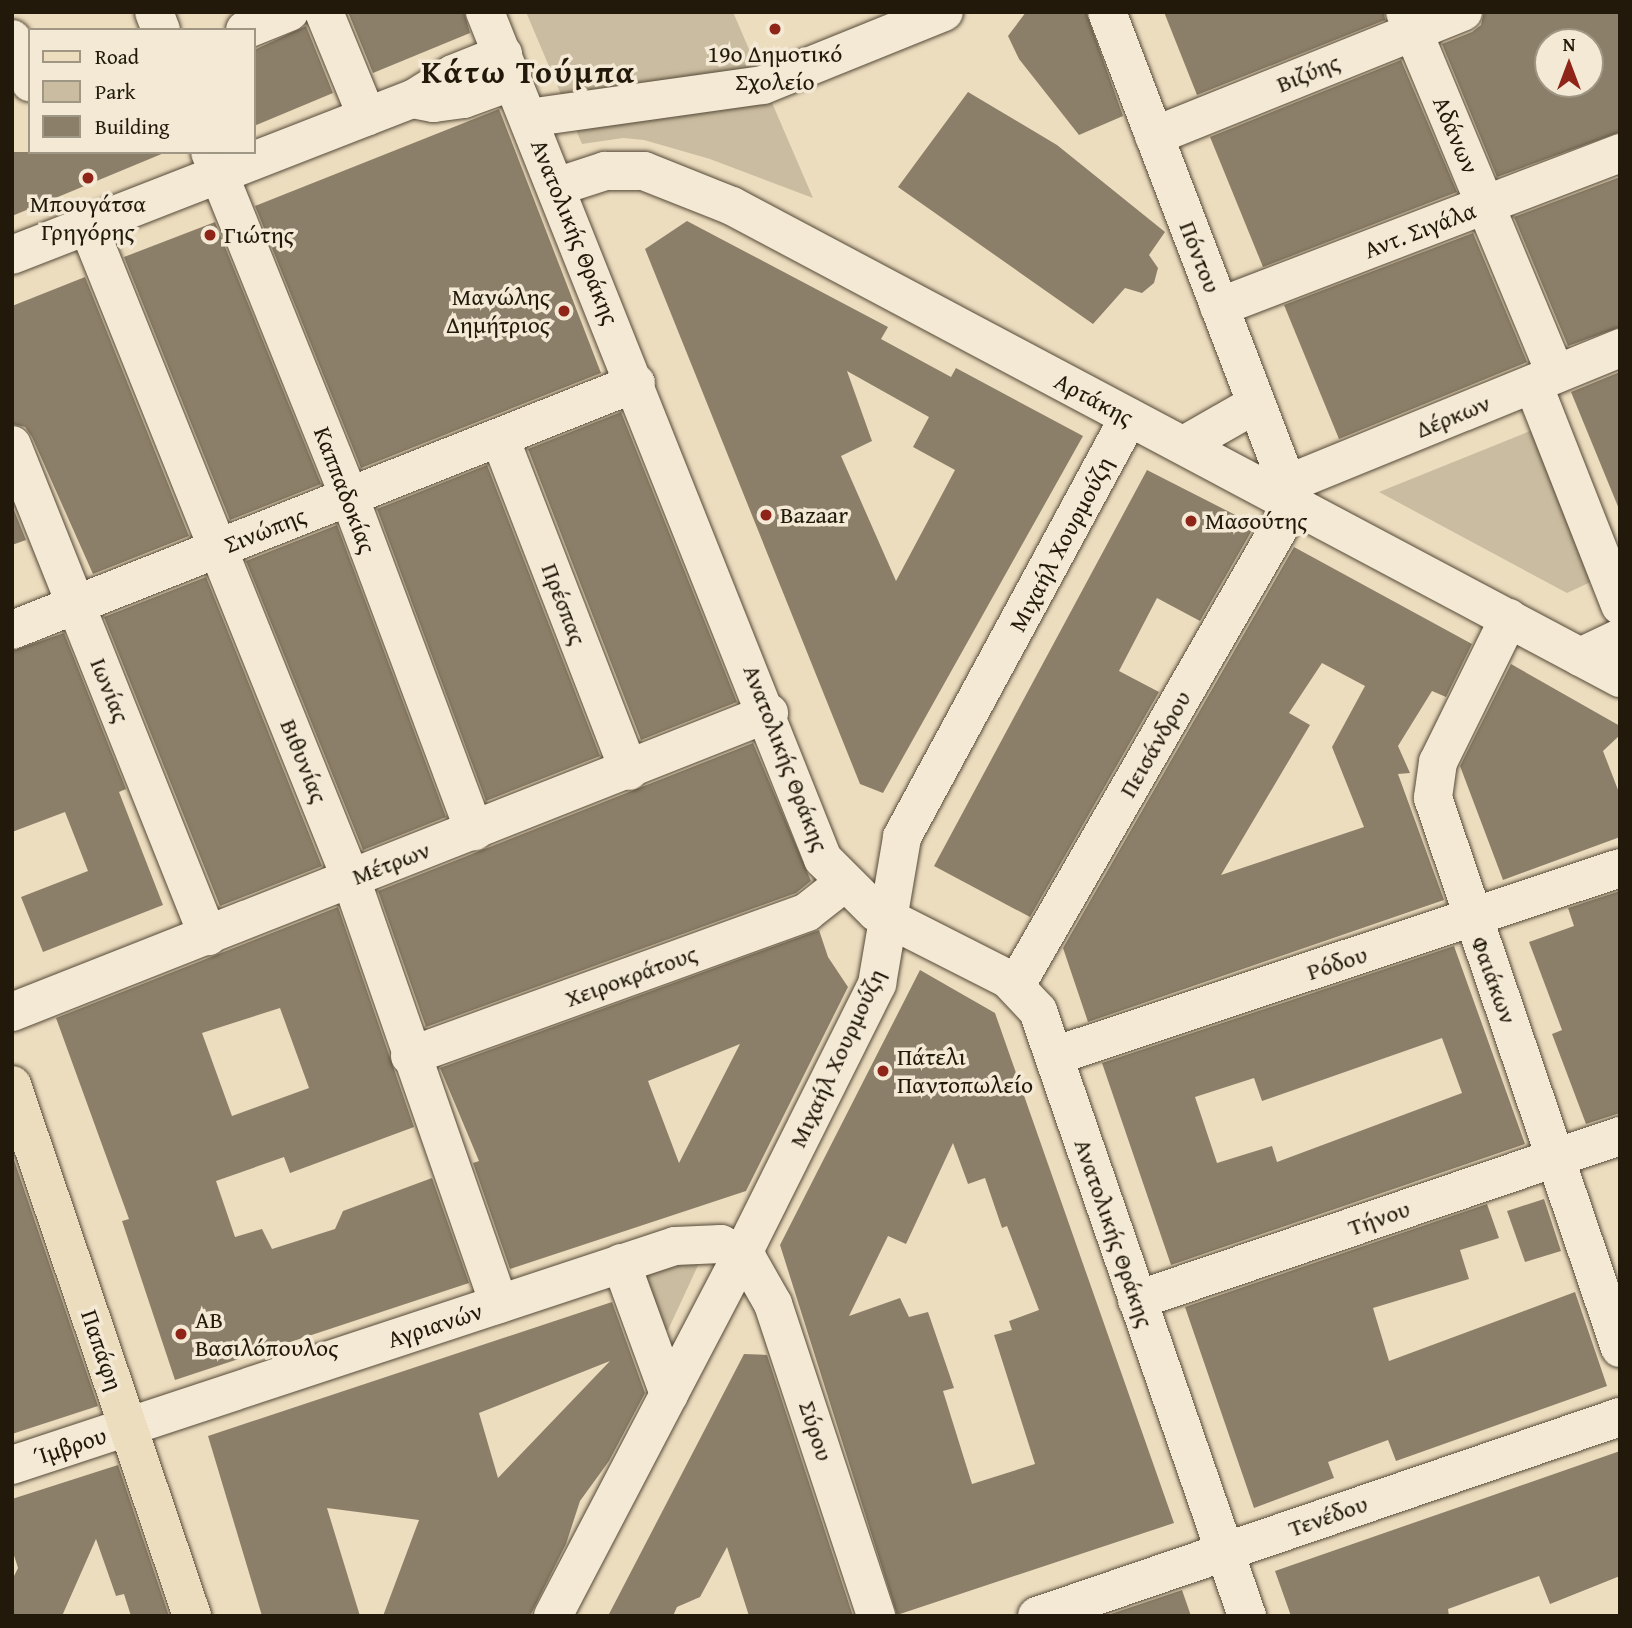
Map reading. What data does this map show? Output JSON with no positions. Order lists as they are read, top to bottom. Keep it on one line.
{"streets":{"main road":["Παπάφη"],"street":["Βιζύης","Αδάνων","Αντ. Σιγάλα","Ανατολικής Θράκης","Πόντου","Αρτάκης","Δέρκων","Καππαδοκίας","Σινώπης","Μιχαήλ Χουρμούζη","Πρέσπας","Ιωνίας","Πεισάνδρου","Βιθυνίας","Μέτρων","Ρόδου","Χειροκράτους","Φαιάκων","Τήνου","Αγριανών","Σύρου","Ίμβρου","Τενέδου"]},"crossings":[["Βιζύης","Αδάνων"],["Βιζύης","Πόντου"],["Αδάνων","Αντ. Σιγάλα"],["Αδάνων","Δέρκων"],["Αντ. Σιγάλα","Πόντου"],["Ανατολικής Θράκης","Αρτάκης"],["Ανατολικής Θράκης","Σινώπης"],["Ανατολικής Θράκης","Μιχαήλ Χουρμούζη"],["Ανατολικής Θράκης","Πεισάνδρου"],["Ανατολικής Θράκης","Μέτρων"],["Ανατολικής Θράκης","Ρόδου"],["Ανατολικής Θράκης","Χειροκράτους"],["Ανατολικής Θράκης","Τήνου"],["Ανατολικής Θράκης","Τενέδου"],["Πόντου","Αρτάκης"],["Πόντου","Δέρκων"],["Πόντου","Πεισάνδρου"],["Αρτάκης","Δέρκων"],["Αρτάκης","Μιχαήλ Χουρμούζη"],["Αρτάκης","Πεισάνδρου"],["Αρτάκης","Φαιάκων"],["Δέρκων","Πεισάνδρου"],["Καππαδοκίας","Σινώπης"],["Καππαδοκίας","Μέτρων"],["Σινώπης","Πρέσπας"],["Σινώπης","Ιωνίας"],["Σινώπης","Βιθυνίας"],["Μιχαήλ Χουρμούζη","Αγριανών"],["Μιχαήλ Χουρμούζη","Σύρου"],["Πρέσπας","Μέτρων"],["Ιωνίας","Μέτρων"],["Βιθυνίας","Μέτρων"],["Βιθυνίας","Χειροκράτους"],["Βιθυνίας","Αγριανών"],["Ρόδου","Φαιάκων"],["Φαιάκων","Τήνου"],["Αγριανών","Παπάφη"],["Αγριανών","Σύρου"],["Αγριανών","Ίμβρου"],["Παπάφη","Ίμβρου"]],"districts":["Κάτω Τούμπα"],"places":["19ο Δημοτικό Σχολείο","Μπουγάτσα Γρηγόρης","Γιώτης","Μανώλης Δημήτριος","Bazaar","Μασούτης","Πάτελι Παντοπωλείο","ΑΒ Βασιλόπουλος"],"legend":["Road","Park","Building"],"north":"top"}
